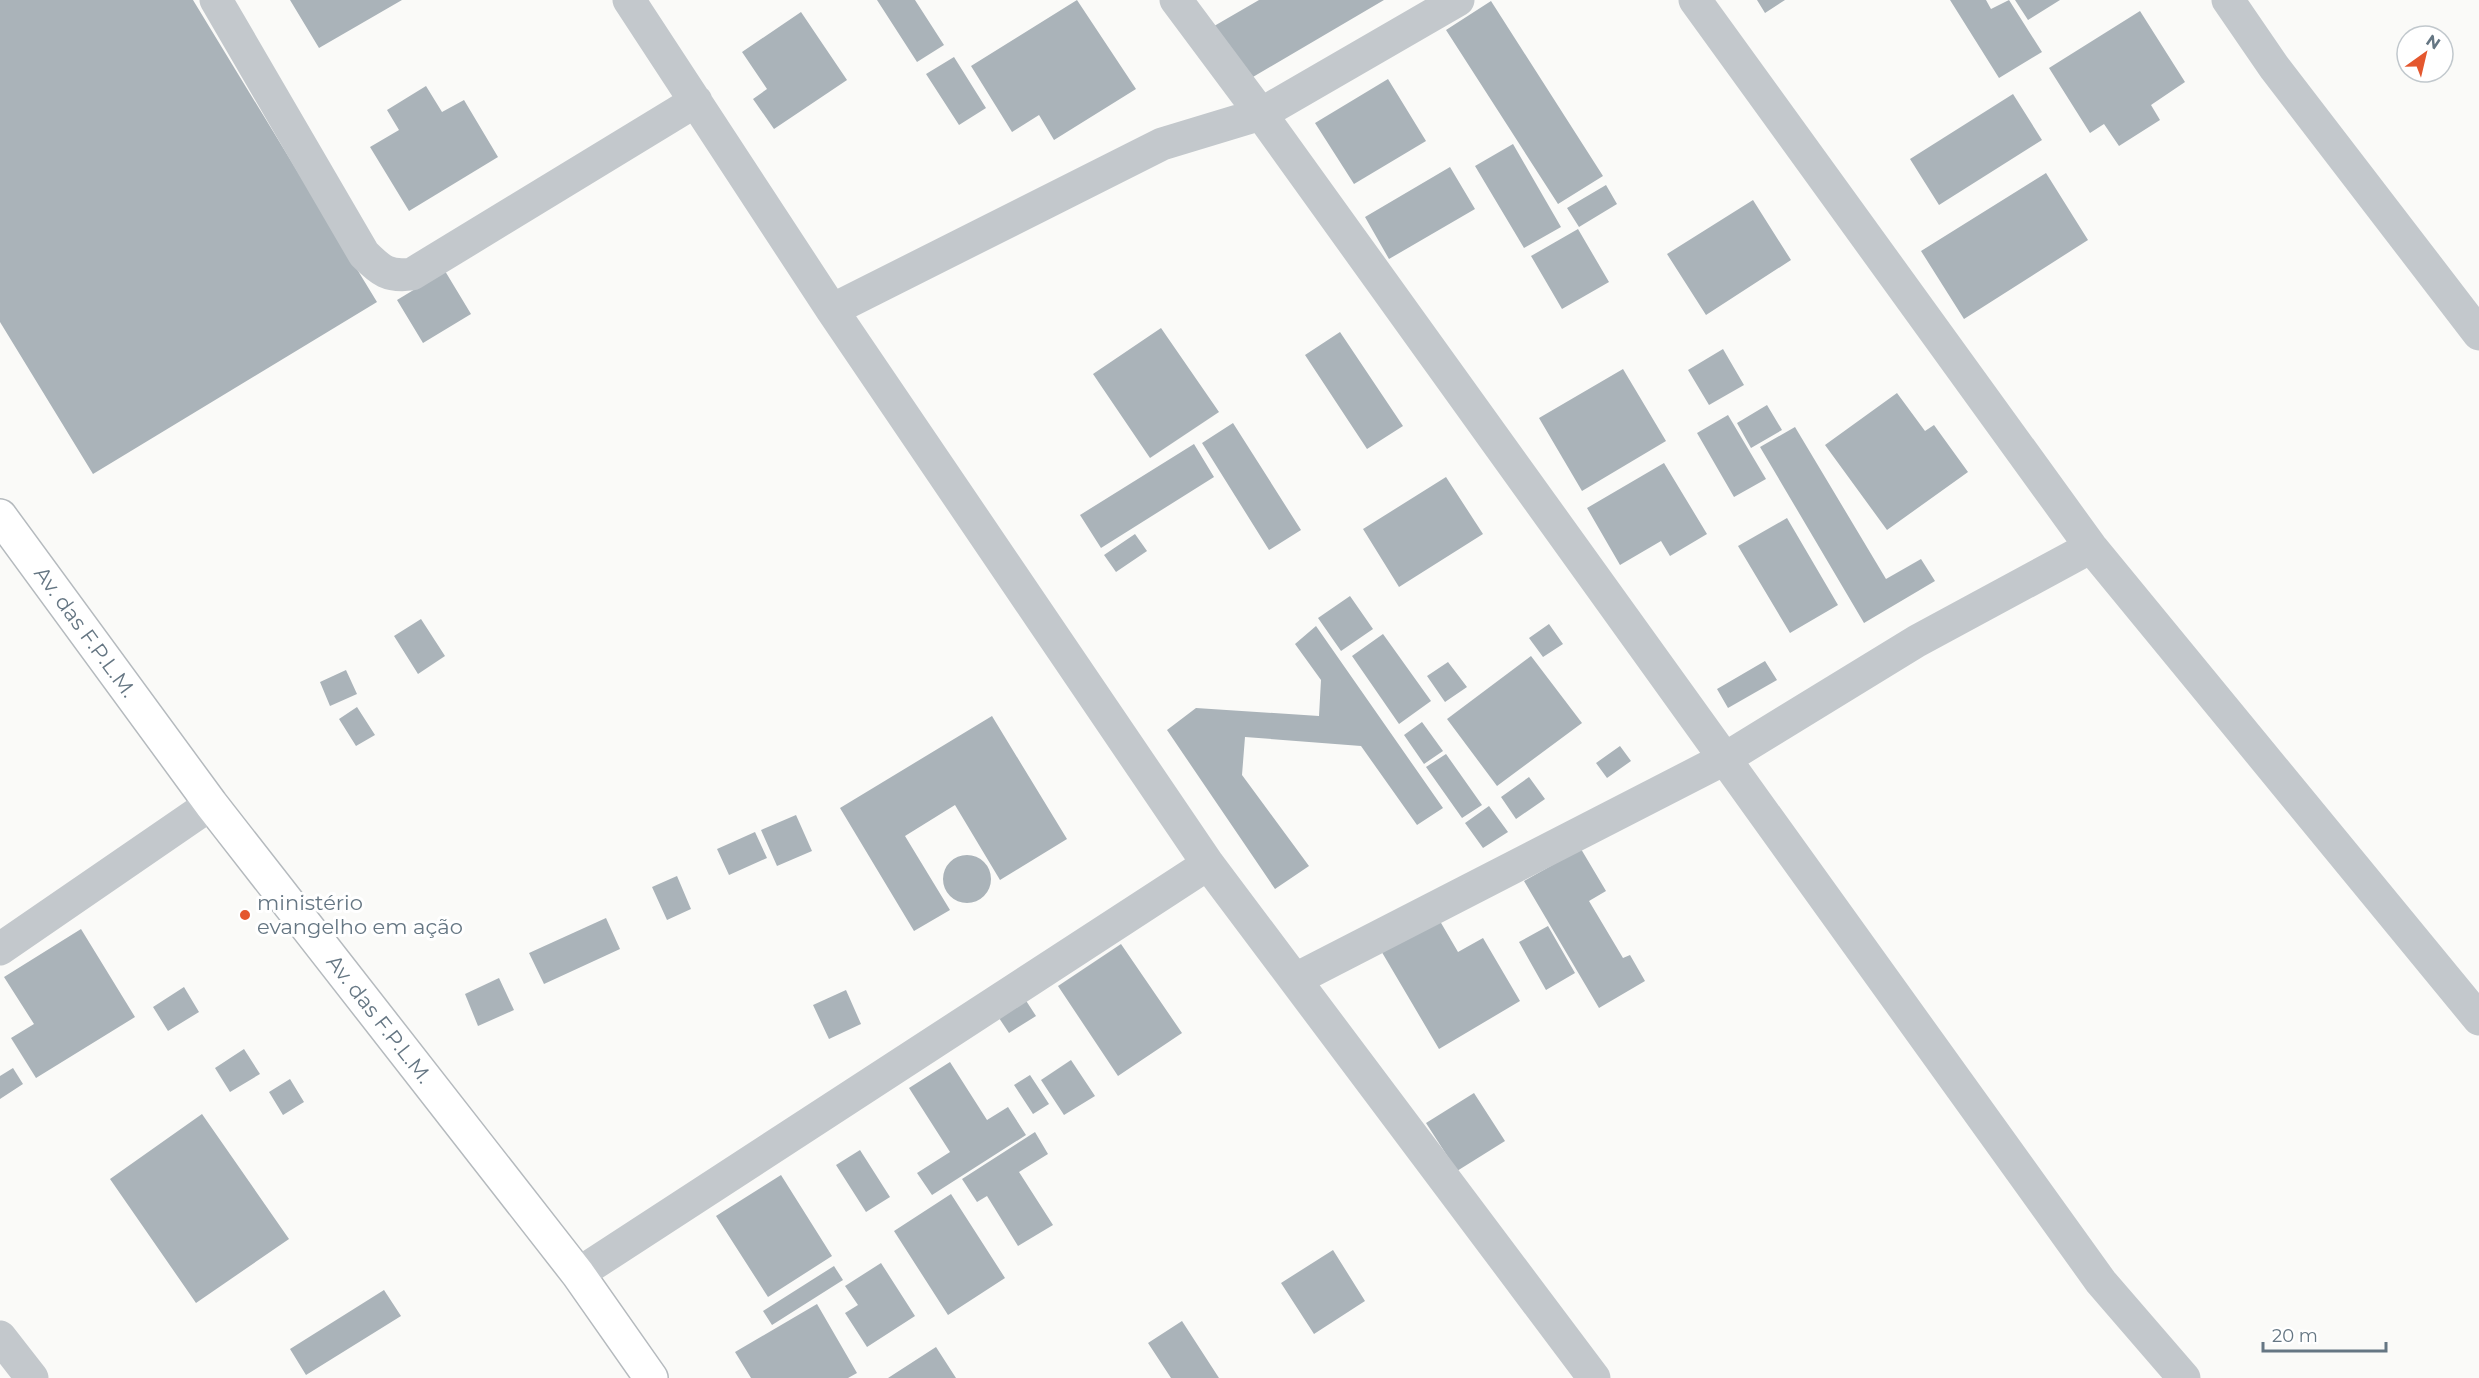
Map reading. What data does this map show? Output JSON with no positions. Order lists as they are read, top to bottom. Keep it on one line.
{"streets":{"main road":["Av. das F.P.L.M."]},"places":["ministério evangelho em ação"],"scale_bar":"20 m","north":"top right"}
